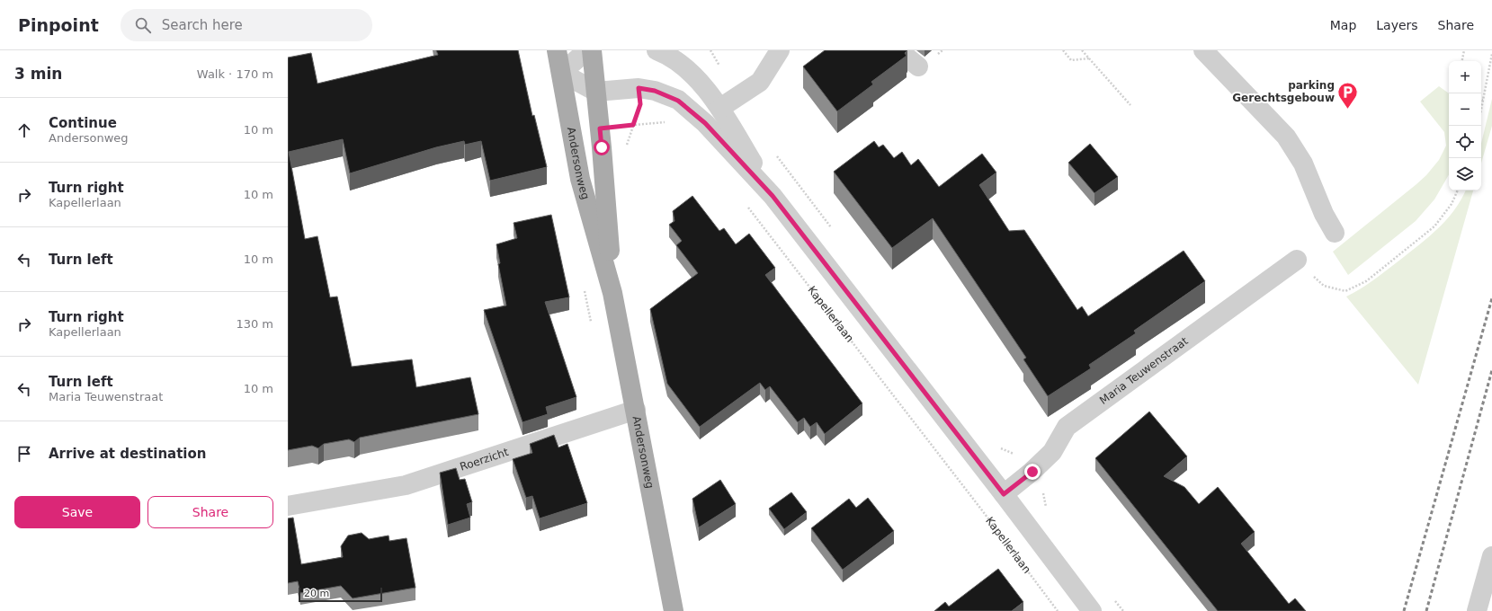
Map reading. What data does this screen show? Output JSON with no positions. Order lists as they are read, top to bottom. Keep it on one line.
{"streets":{"main road":["Andersonweg"],"street":["Maria Teuwenstraat","Roerzicht"],"path":["Kapellerlaan"]},"crossings":[["Andersonweg","Roerzicht"]],"places":{"parking":["parking Gerechtsgebouw"]},"scale_bar":"20 m","page":{"header":"Pinpoint","search":"Search here","nav":["Map","Layers","Share"],"heading":["3 min","Walk · 170 m"],"map_buttons":["+","−"],"list":[["Continue","Andersonweg","10 m"],["Turn right","Kapellerlaan","10 m"],["Turn left","10 m"],["Turn right","Kapellerlaan","130 m"],["Turn left","Maria Teuwenstraat","10 m"],"Arrive at destination"],"buttons":["Save","Share"],"scale":"20 m"}}
